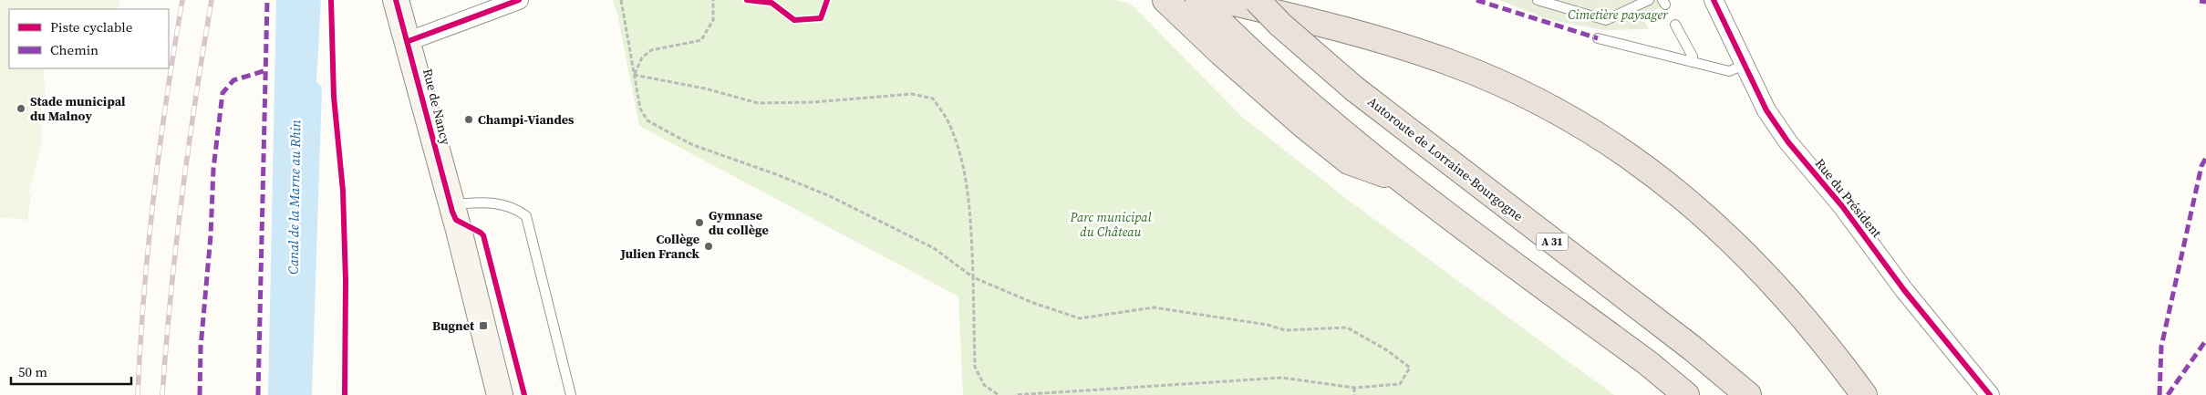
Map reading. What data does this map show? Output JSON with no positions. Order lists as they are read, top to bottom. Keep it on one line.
{"streets":{"highway":["Autoroute de Lorraine-Bourgogne","A 31"],"main road":["Rue de Nancy"],"street":["Rue du Président"]},"water":["Canal de la Marne au Rhin"],"parks":["Cimetière paysager","Parc municipal du Château"],"places":{"other":["Stade municipal du Malnoy","Champi-Viandes","Gymnase du collège","Collège Julien Franck"],"transit":["Bugnet"]},"legend":["Piste cyclable","Chemin"],"scale_bar":"50 m"}
